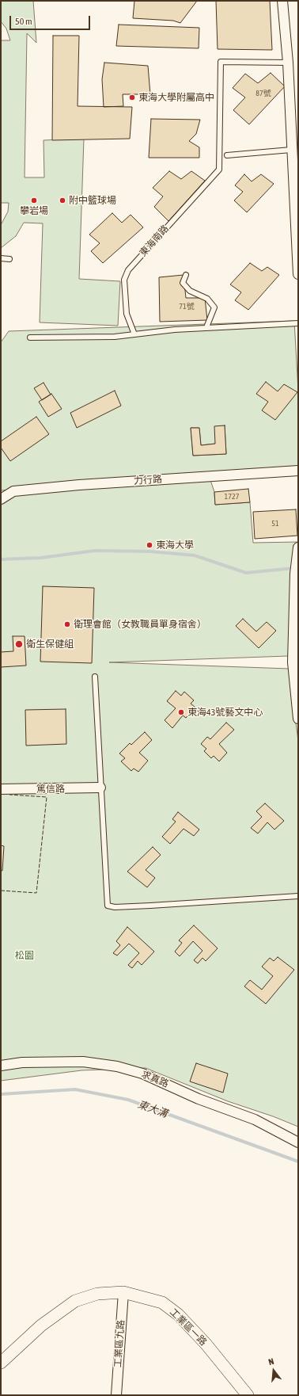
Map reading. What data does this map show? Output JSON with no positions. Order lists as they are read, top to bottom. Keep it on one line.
{"streets":{"street":["力行路","篤信路","求真路","工業區一路","工業區九路"],"lane":["東海南路"]},"crossings":[["工業區一路","工業區九路"]],"water":["東大溝"],"parks":["松園"],"places":["東海大學附屬高中","攀岩場","附中籃球場","東海大學","衛理會館（女教職員單身宿舍）","衛生保健組","東海43號藝文中心"],"house_numbers":["87號","71號","1727","51"],"scale_bar":"50 m","north":"top"}
